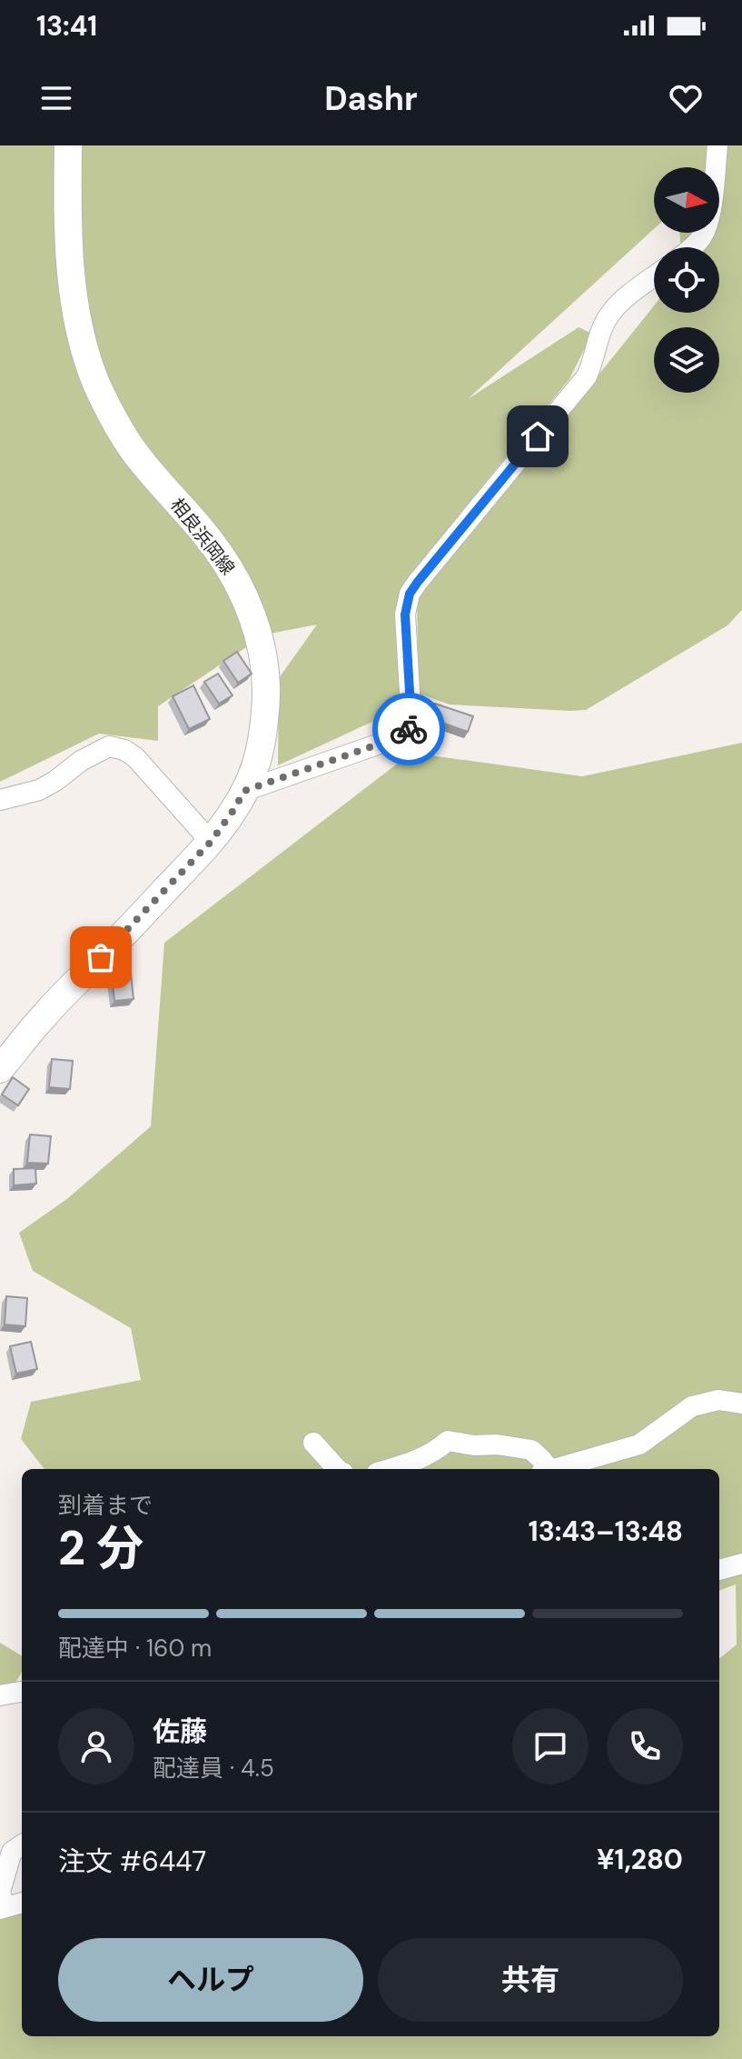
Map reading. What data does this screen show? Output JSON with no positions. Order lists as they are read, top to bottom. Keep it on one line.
{"streets":{"main road":["相良浜岡線"]},"north":"right","page":{"status":"13:41","header":"Dashr","heading":["2 分","到着まで","13:43–13:48"],"panel":["佐藤","配達員 · 4.5","注文 #6447","¥1,280"],"bar":"配達中 · 160 m","buttons":["ヘルプ","共有"]}}
